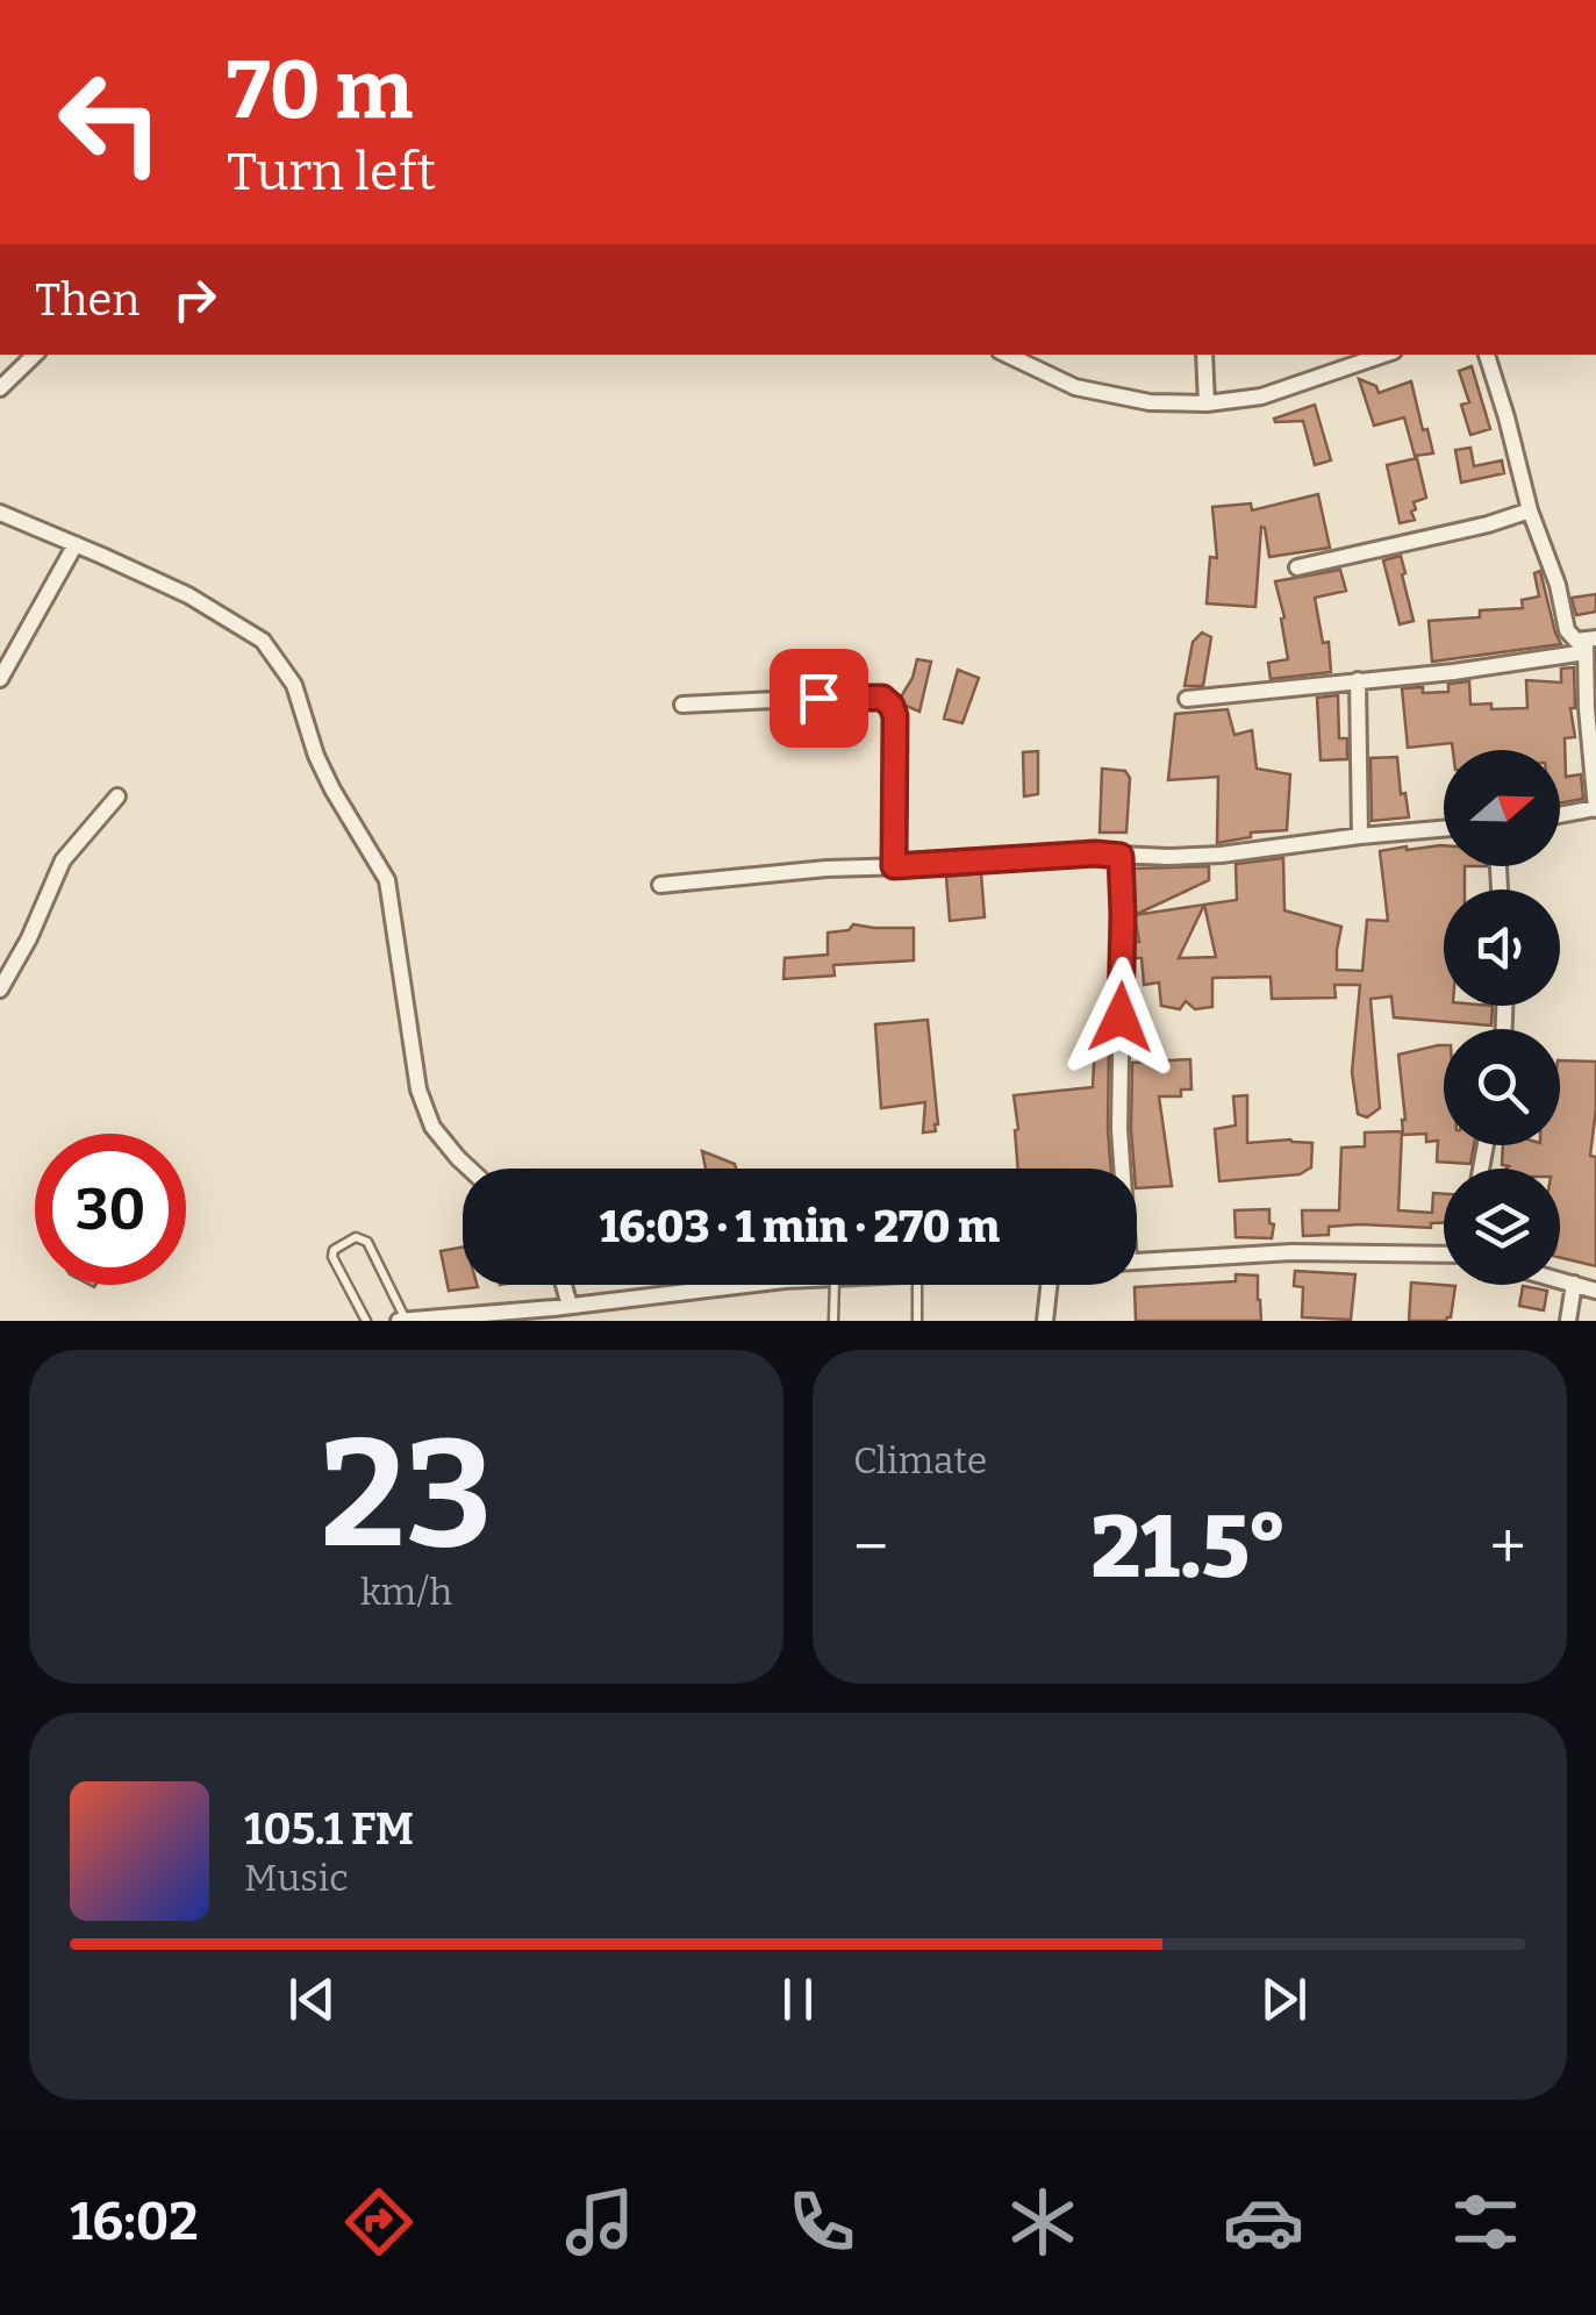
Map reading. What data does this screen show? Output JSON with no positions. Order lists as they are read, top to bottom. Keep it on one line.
{"north":"right","page":{"turn":["70 m","Turn left"],"then":"Then","limit":"30","trip":"16:03 · 1 min · 270 m","tile":[["23","km/h"],"Climate"],"heat":["−","21.5°","+"],"song":["105.1 FM","Music"],"tabs":"16:02"}}
